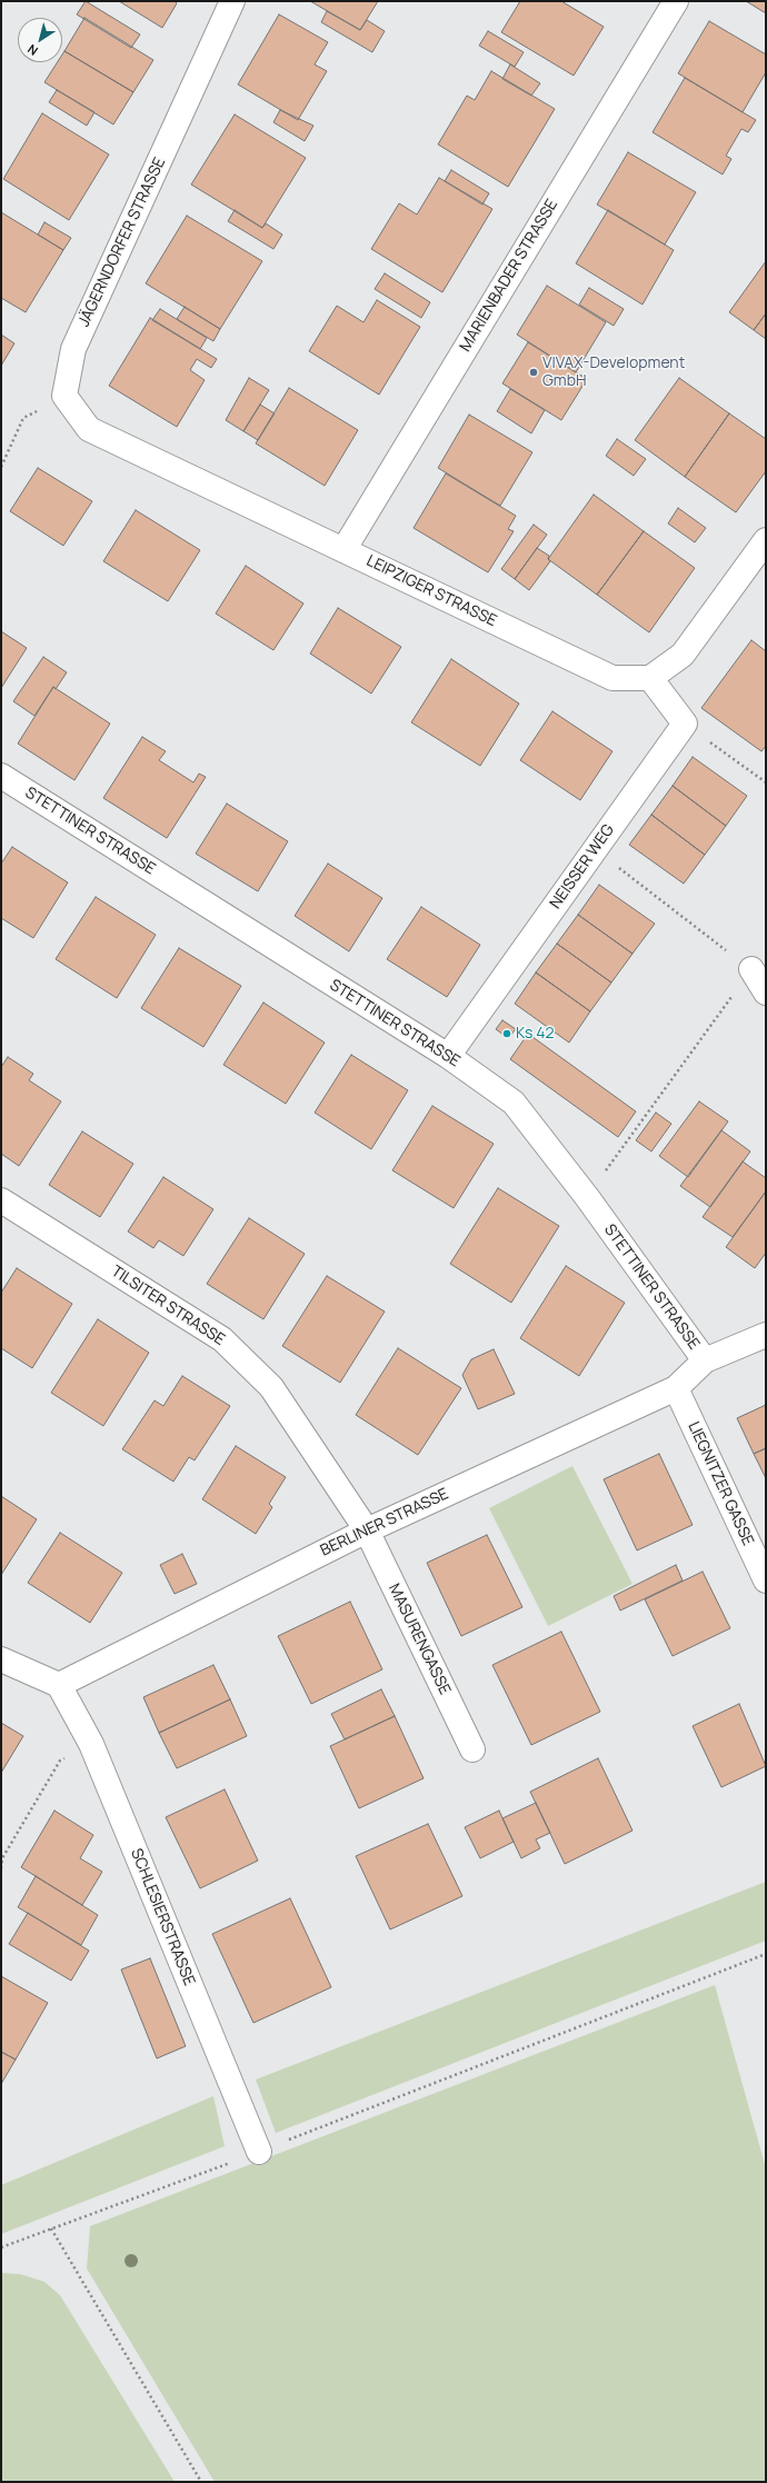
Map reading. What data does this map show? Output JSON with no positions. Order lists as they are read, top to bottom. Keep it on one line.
{"streets":{"street":["JÄGERNDORFER STRASSE","MARIENBADER STRASSE","LEIPZIGER STRASSE","STETTINER STRASSE","NEISSER WEG","TILSITER STRASSE","LIEGNITZER GASSE","BERLINER STRASSE","MASURENGASSE","SCHLESIERSTRASSE"]},"crossings":[["JÄGERNDORFER STRASSE","LEIPZIGER STRASSE"],["MARIENBADER STRASSE","LEIPZIGER STRASSE"],["STETTINER STRASSE","NEISSER WEG"],["STETTINER STRASSE","BERLINER STRASSE"],["TILSITER STRASSE","BERLINER STRASSE"],["TILSITER STRASSE","MASURENGASSE"],["LIEGNITZER GASSE","BERLINER STRASSE"],["BERLINER STRASSE","MASURENGASSE"],["BERLINER STRASSE","SCHLESIERSTRASSE"]],"places":["VIVAX-Development GmbH","Ks 42"],"north":"bottom left"}
